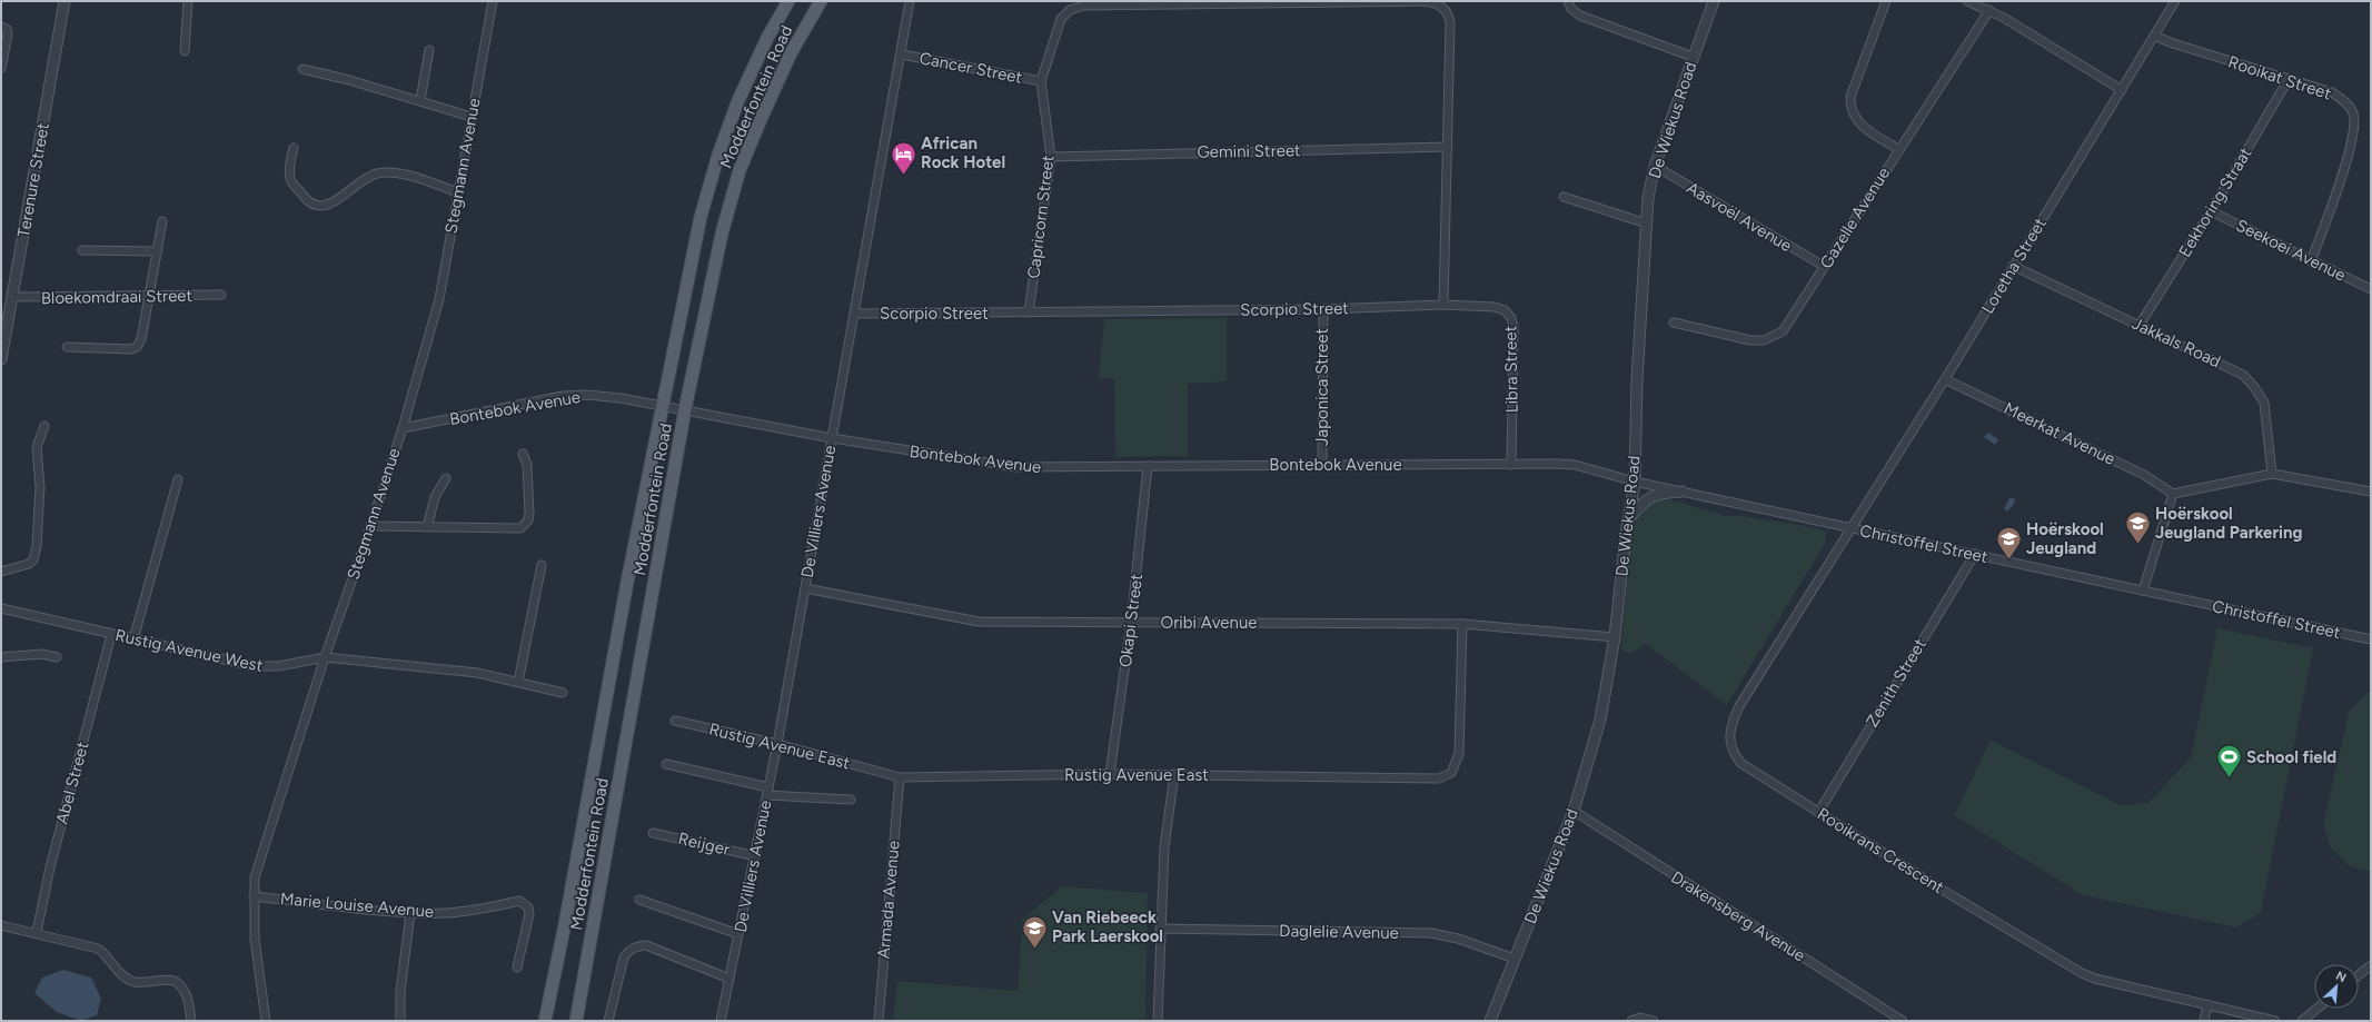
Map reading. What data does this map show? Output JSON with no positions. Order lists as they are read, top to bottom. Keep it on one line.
{"streets":{"main road":["Modderfontein Road"],"street":["Cancer Street","Rooikat Street","De Wiekus Road","Gemini Street","Stegmann Avenue","Terenure Street","Eekhoring Straat","Capricorn Street","Aasvoël Avenue","Gazelle Avenue","Seekoei Avenue","Loretha Street","Bloekomdraai Street","Scorpio Street","Jakkals Road","Libra Street","Japonica Street","Bontebok Avenue","Meerkat Avenue","De Villiers Avenue","Christoffel Street","Okapi Street","Oribi Avenue","Rustig Avenue West","Zenith Street","Rustig Avenue East","Abel Street","Reijger","Rooikrans Crescent","Armada Avenue","Marie Louise Avenue","Drakensberg Avenue","Daglelie Avenue"]},"crossings":[["Cancer Street","Capricorn Street"],["Cancer Street","De Villiers Avenue"],["Rooikat Street","Eekhoring Straat"],["Rooikat Street","Seekoei Avenue"],["Rooikat Street","Loretha Street"],["Modderfontein Road","Bontebok Avenue"],["De Wiekus Road","Aasvoël Avenue"],["De Wiekus Road","Bontebok Avenue"],["De Wiekus Road","Christoffel Street"],["De Wiekus Road","Oribi Avenue"],["De Wiekus Road","Drakensberg Avenue"],["De Wiekus Road","Daglelie Avenue"],["Gemini Street","Capricorn Street"],["Stegmann Avenue","Bontebok Avenue"],["Stegmann Avenue","Rustig Avenue West"],["Stegmann Avenue","Marie Louise Avenue"],["Terenure Street","Bloekomdraai Street"],["Eekhoring Straat","Seekoei Avenue"],["Eekhoring Straat","Jakkals Road"],["Capricorn Street","Scorpio Street"],["Aasvoël Avenue","Gazelle Avenue"],["Loretha Street","Jakkals Road"],["Loretha Street","Meerkat Avenue"],["Loretha Street","Christoffel Street"],["Loretha Street","Rooikrans Crescent"],["Scorpio Street","Libra Street"],["Scorpio Street","Japonica Street"],["Scorpio Street","De Villiers Avenue"],["Libra Street","Bontebok Avenue"],["Japonica Street","Bontebok Avenue"],["Bontebok Avenue","De Villiers Avenue"],["Bontebok Avenue","Christoffel Street"],["Bontebok Avenue","Okapi Street"],["De Villiers Avenue","Oribi Avenue"],["De Villiers Avenue","Rustig Avenue East"],["De Villiers Avenue","Reijger"],["Christoffel Street","Zenith Street"],["Christoffel Street","Rooikrans Crescent"],["Okapi Street","Oribi Avenue"],["Okapi Street","Rustig Avenue East"],["Oribi Avenue","Rustig Avenue East"],["Rustig Avenue West","Abel Street"],["Zenith Street","Rooikrans Crescent"],["Rustig Avenue East","Armada Avenue"]],"places":{"hotel":["African Rock Hotel"],"school or university":["Hoërskool Jeugland Parkering","Hoërskool Jeugland","Van Riebeeck Park Laerskool"],"sports":["School field"]},"north":"top right"}
